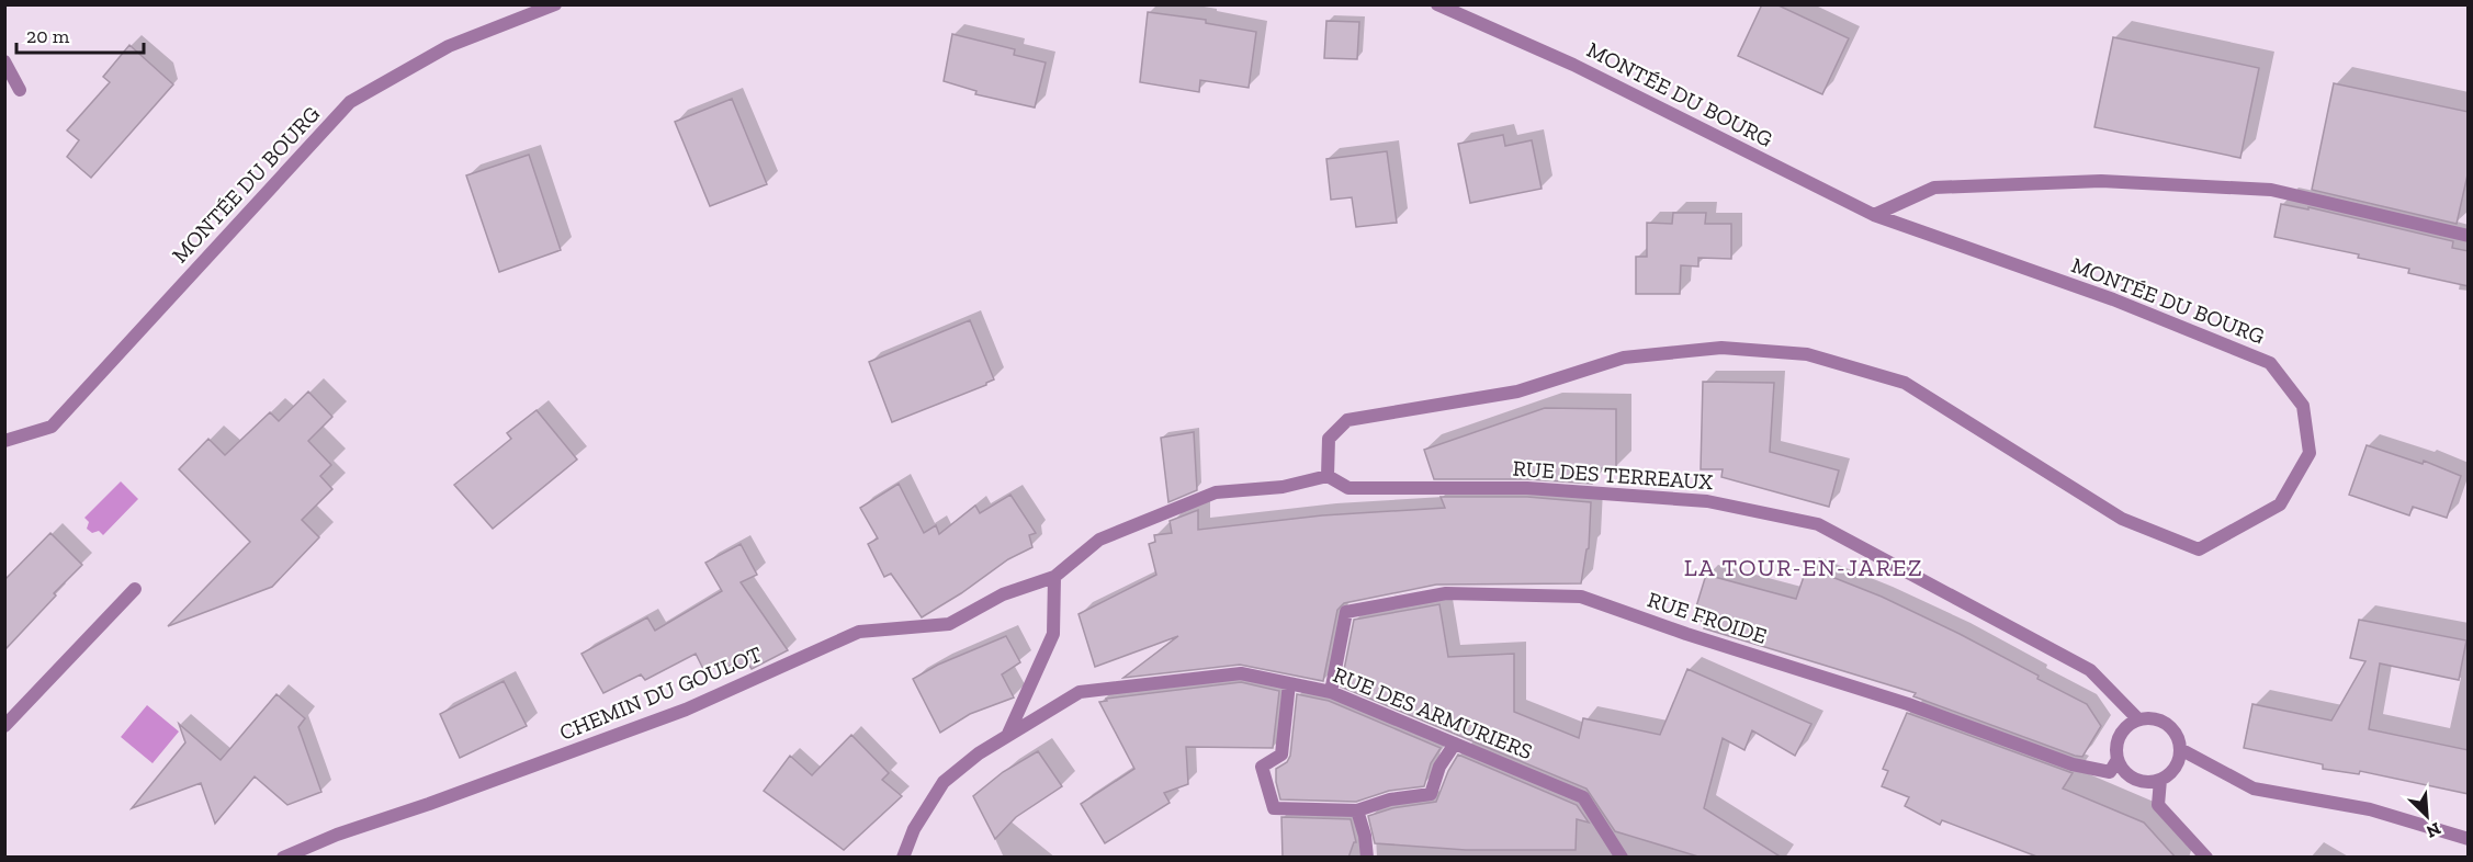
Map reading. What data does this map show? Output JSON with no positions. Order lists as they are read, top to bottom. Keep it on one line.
{"streets":{"street":["MONTÉE DU BOURG","RUE DES TERREAUX","RUE FROIDE","CHEMIN DU GOULOT","RUE DES ARMURIERS"]},"crossings":[["MONTÉE DU BOURG","RUE DES TERREAUX"],["RUE DES TERREAUX","RUE FROIDE"],["RUE FROIDE","RUE DES ARMURIERS"]],"districts":["LA TOUR-EN-JAREZ"],"scale_bar":"20 m","north":"bottom right"}
